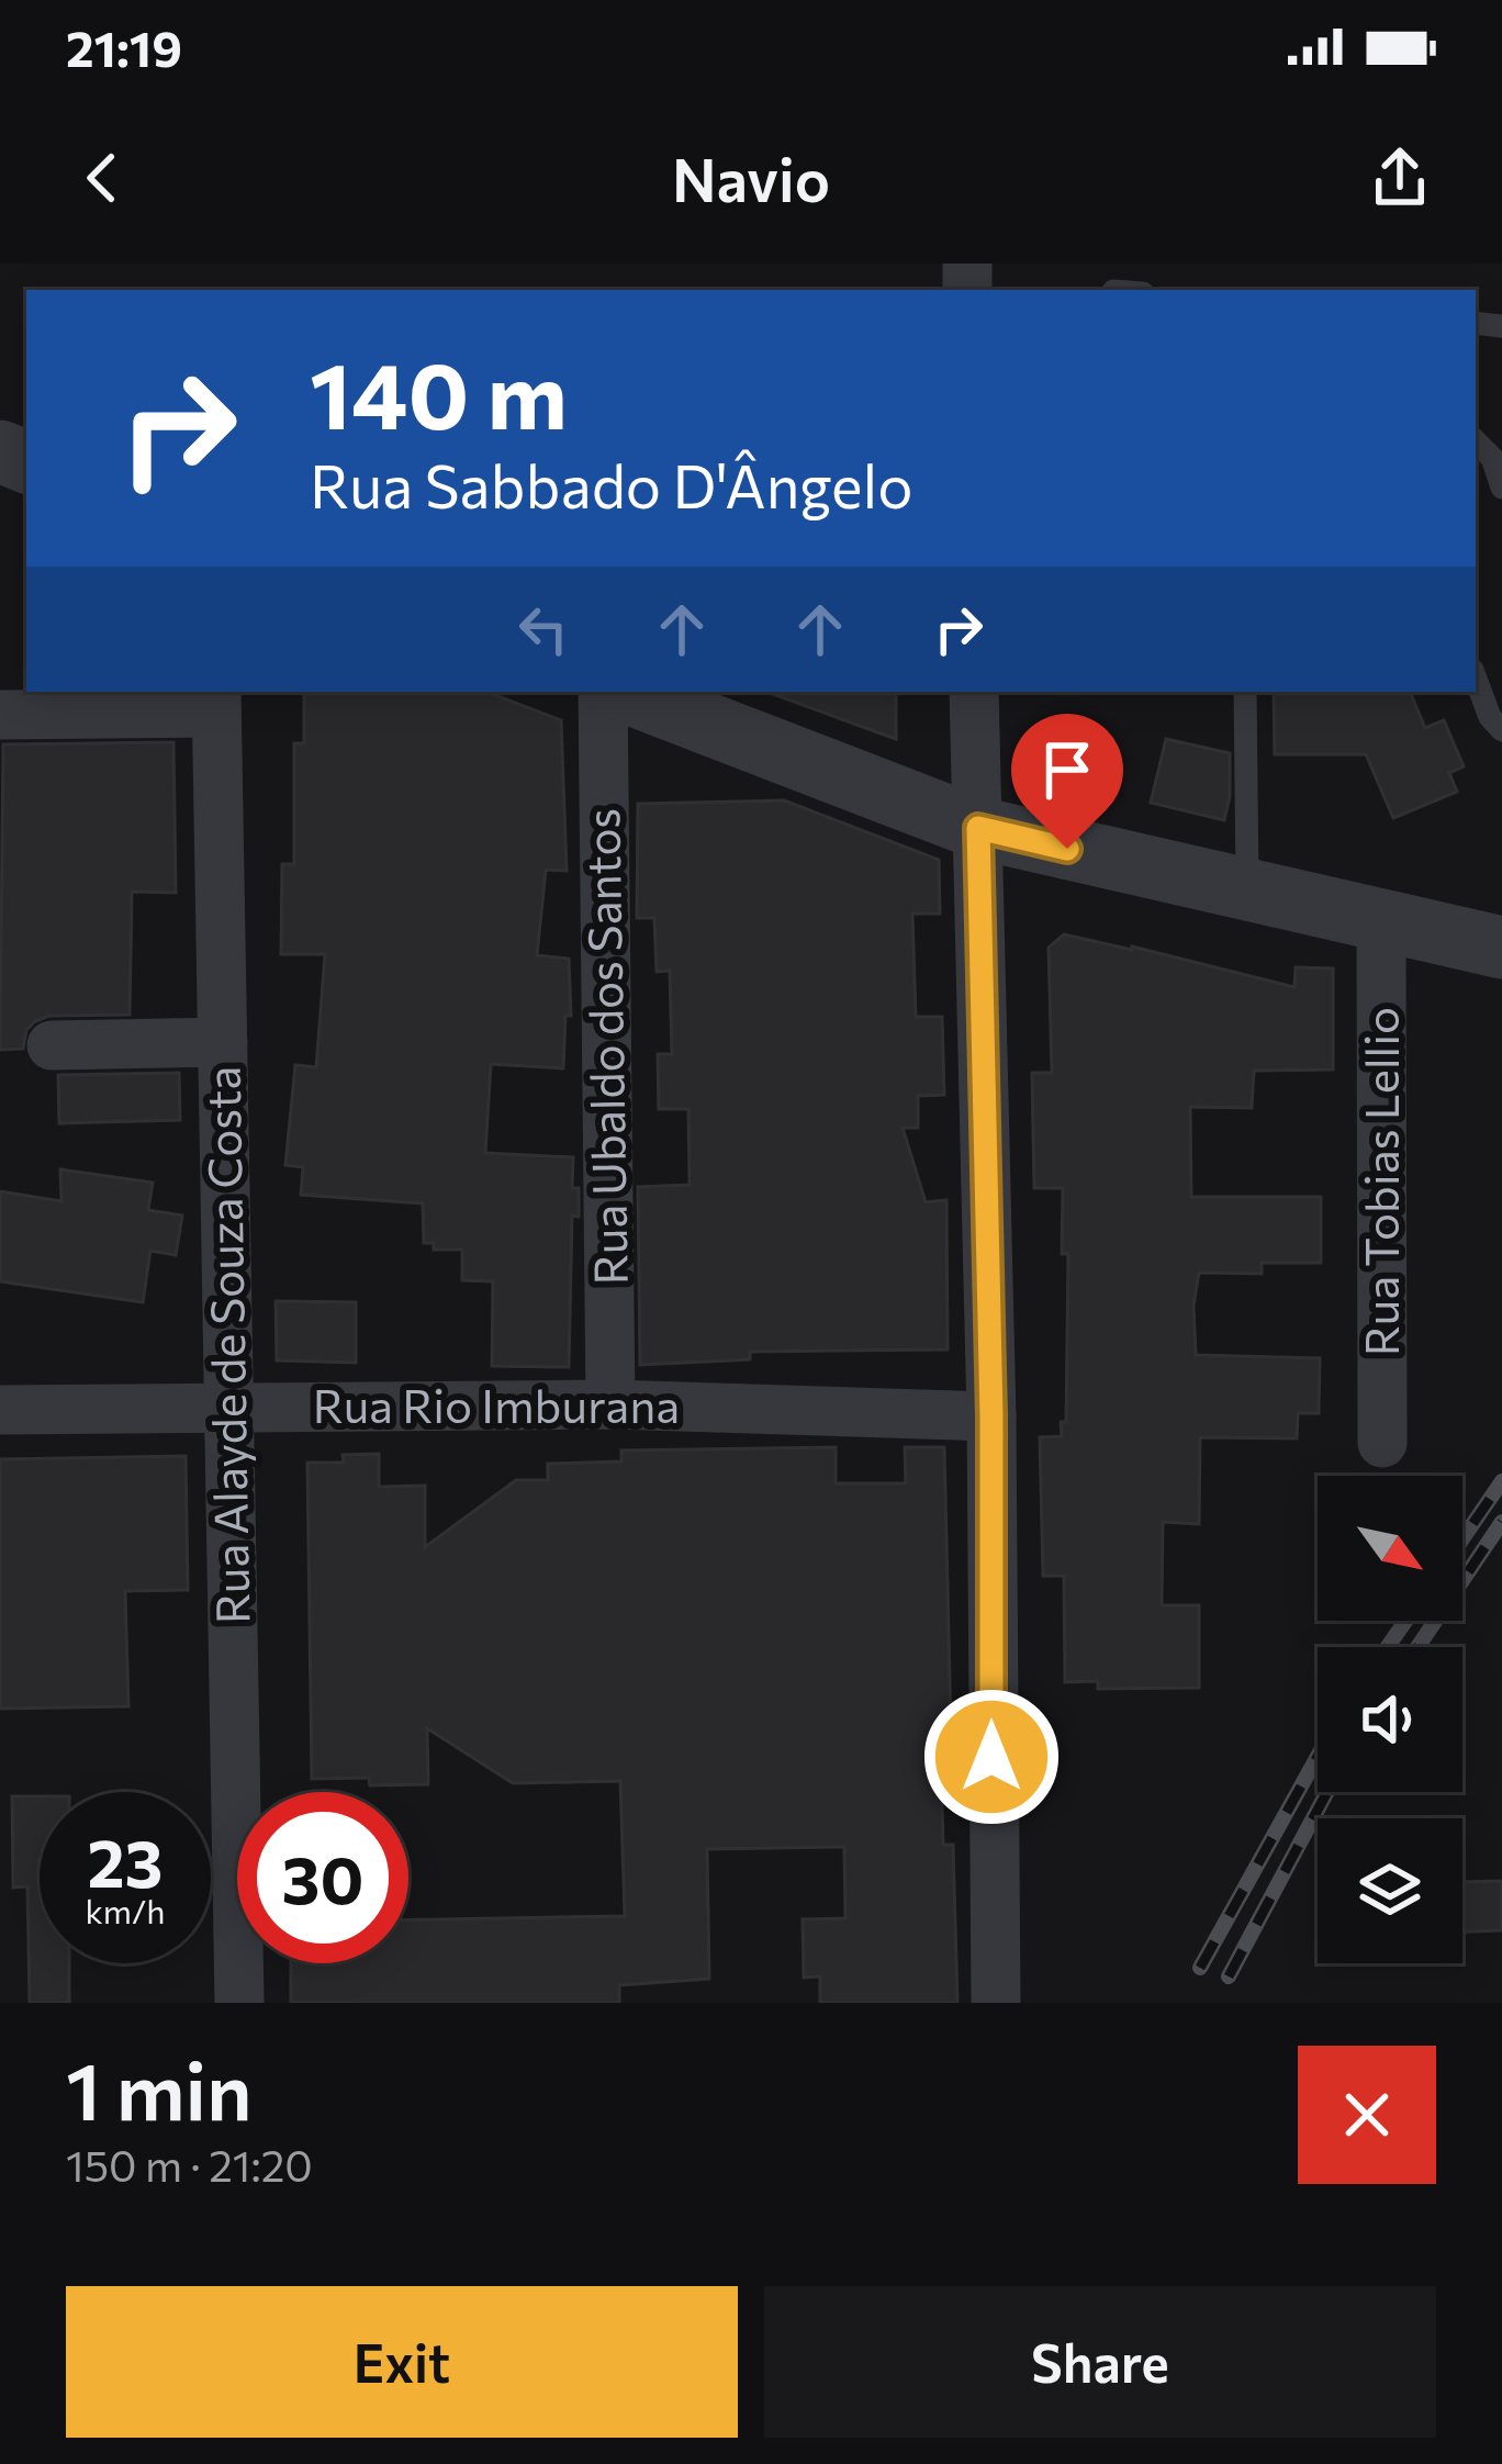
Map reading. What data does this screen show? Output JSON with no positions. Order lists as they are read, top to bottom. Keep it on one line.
{"streets":{"street":["Rua Ubaldo dos Santos","Rua Tobias Lellio","Rua Alayde de Souza Costa","Rua Rio Imburana"]},"crossings":[["Rua Ubaldo dos Santos","Rua Rio Imburana"],["Rua Alayde de Souza Costa","Rua Rio Imburana"]],"north":"bottom right","page":{"status":"21:19","header":"Navio","turn":["140 m","Rua Sabbado D'Ângelo"],"speed":"23 km/h","limit":"30","heading":["1 min","150 m · 21:20"],"buttons":["Exit","Share"]}}
